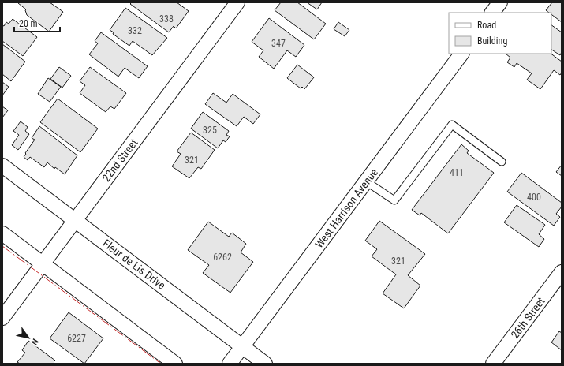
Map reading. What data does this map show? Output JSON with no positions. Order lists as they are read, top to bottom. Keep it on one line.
{"streets":{"street":["22nd Street","West Harrison Avenue","Fleur de Lis Drive","26th Street"]},"crossings":[["22nd Street","Fleur de Lis Drive"],["West Harrison Avenue","Fleur de Lis Drive"]],"house_numbers":["338","332","347","325","321","411","400","6262","321","6227"],"legend":["Road","Building"],"scale_bar":"20 m","north":"bottom right"}
